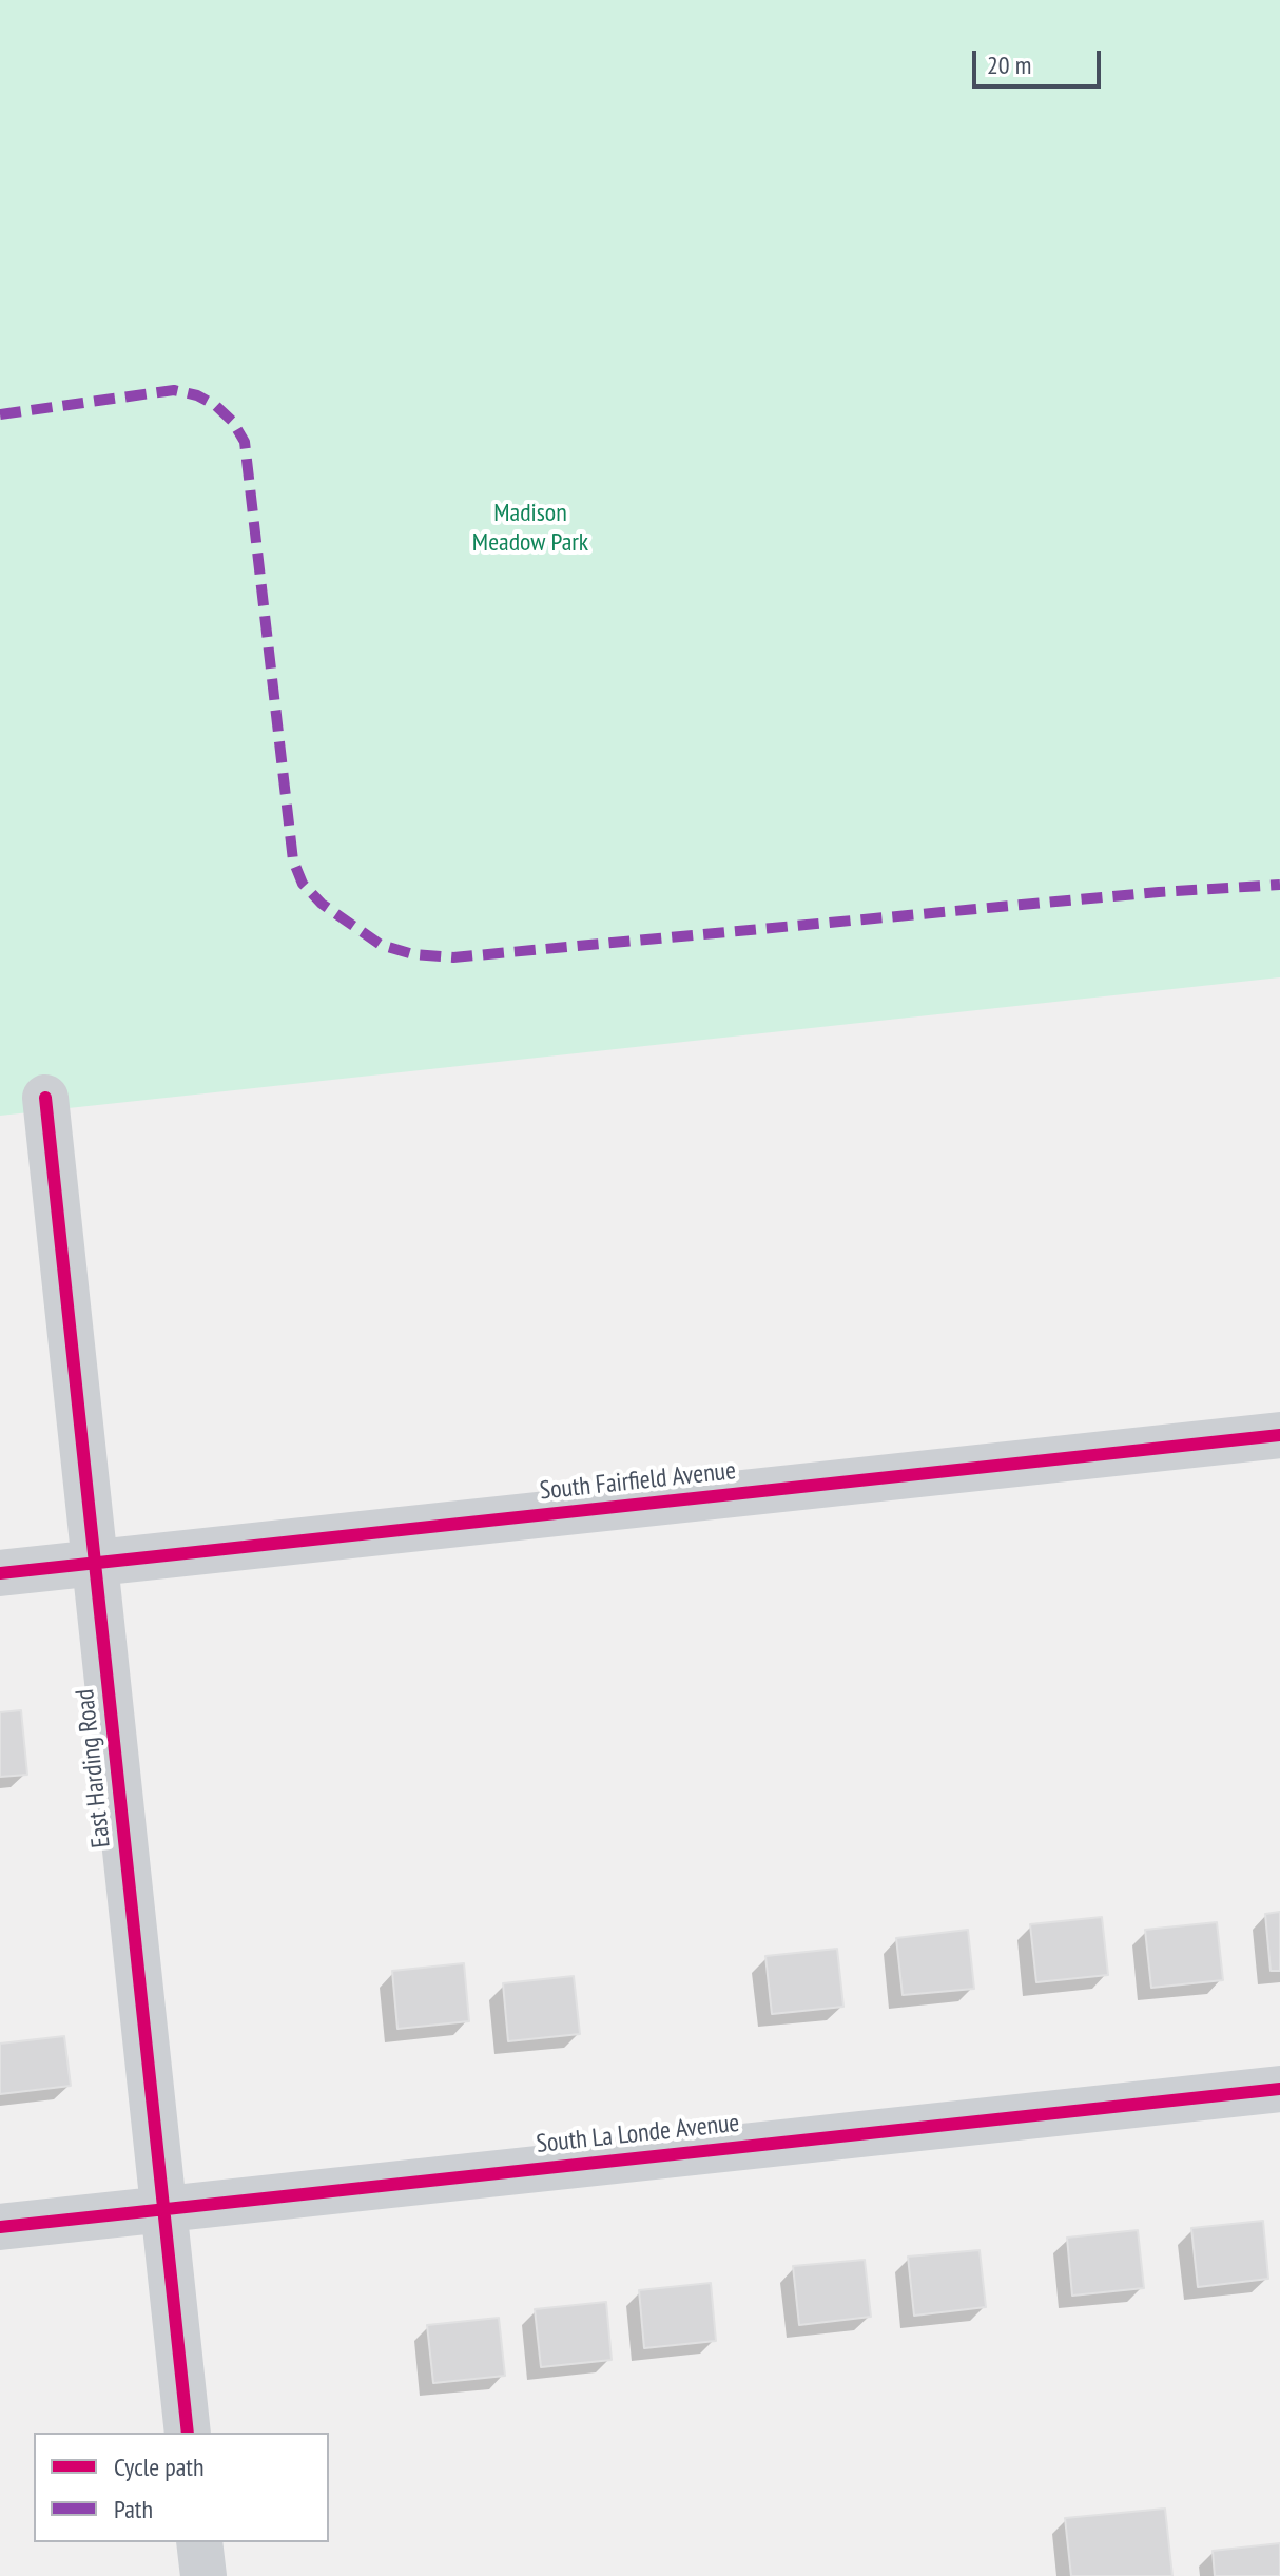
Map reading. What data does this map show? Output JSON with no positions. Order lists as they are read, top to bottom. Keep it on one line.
{"streets":{"street":["South Fairfield Avenue","East Harding Road","South La Londe Avenue"]},"crossings":[["South Fairfield Avenue","East Harding Road"],["East Harding Road","South La Londe Avenue"]],"parks":["Madison Meadow Park"],"legend":["Cycle path","Path"],"scale_bar":"20 m"}
